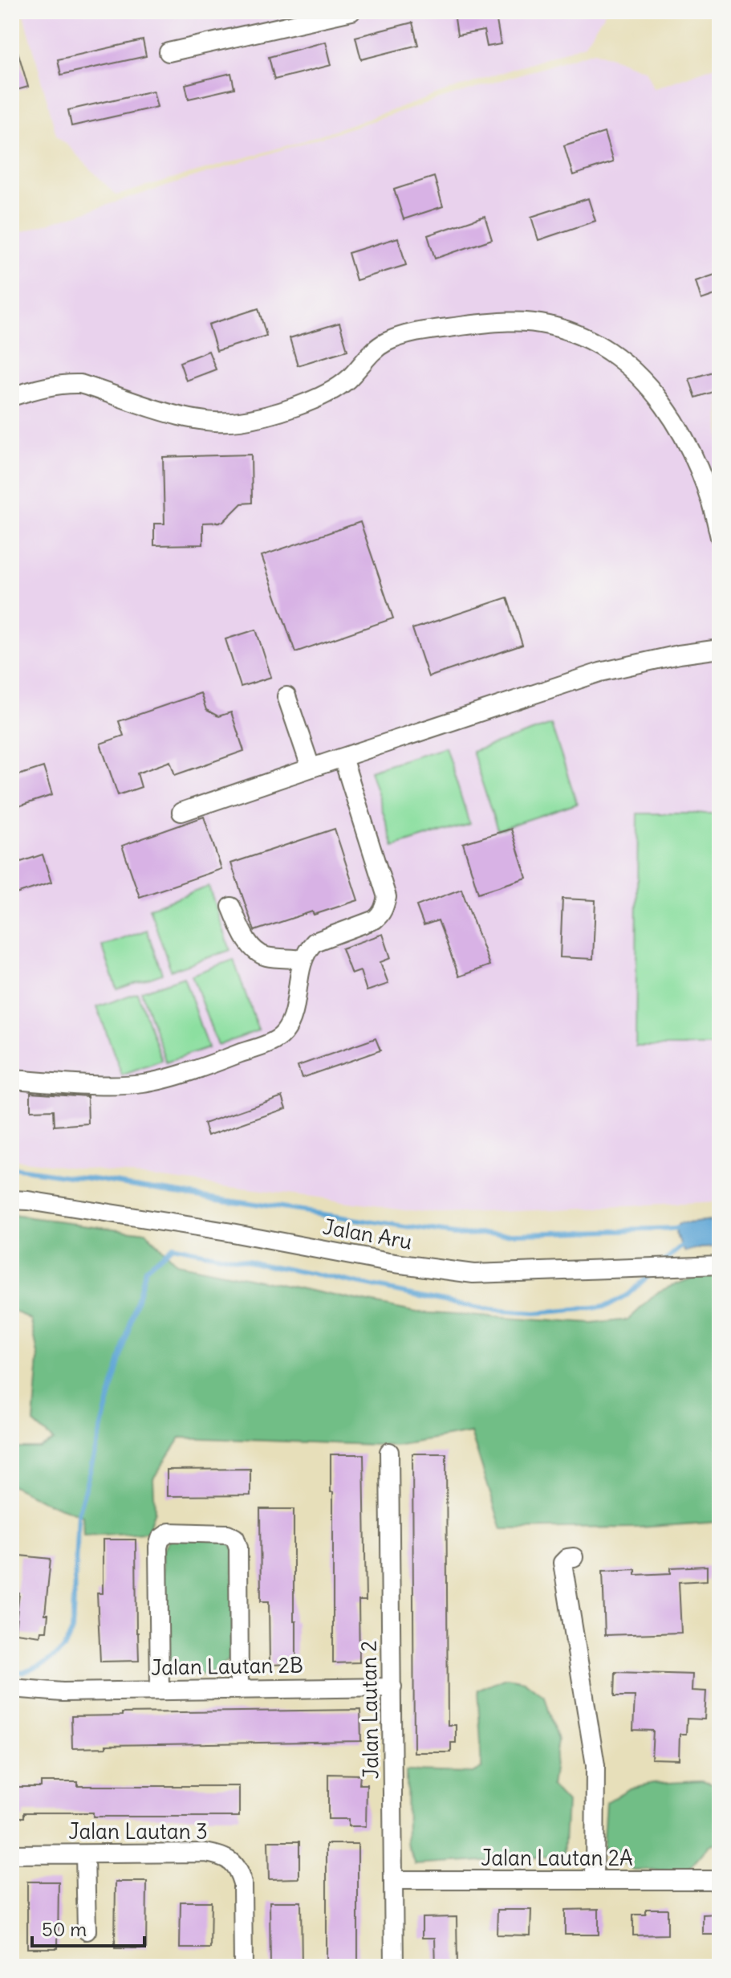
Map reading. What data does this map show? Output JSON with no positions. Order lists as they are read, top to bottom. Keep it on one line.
{"streets":{"street":["Jalan Aru","Jalan Lautan 2B","Jalan Lautan 2","Jalan Lautan 3","Jalan Lautan 2A"]},"crossings":[["Jalan Lautan 2B","Jalan Lautan 2"],["Jalan Lautan 2","Jalan Lautan 2A"]],"scale_bar":"50 m"}
